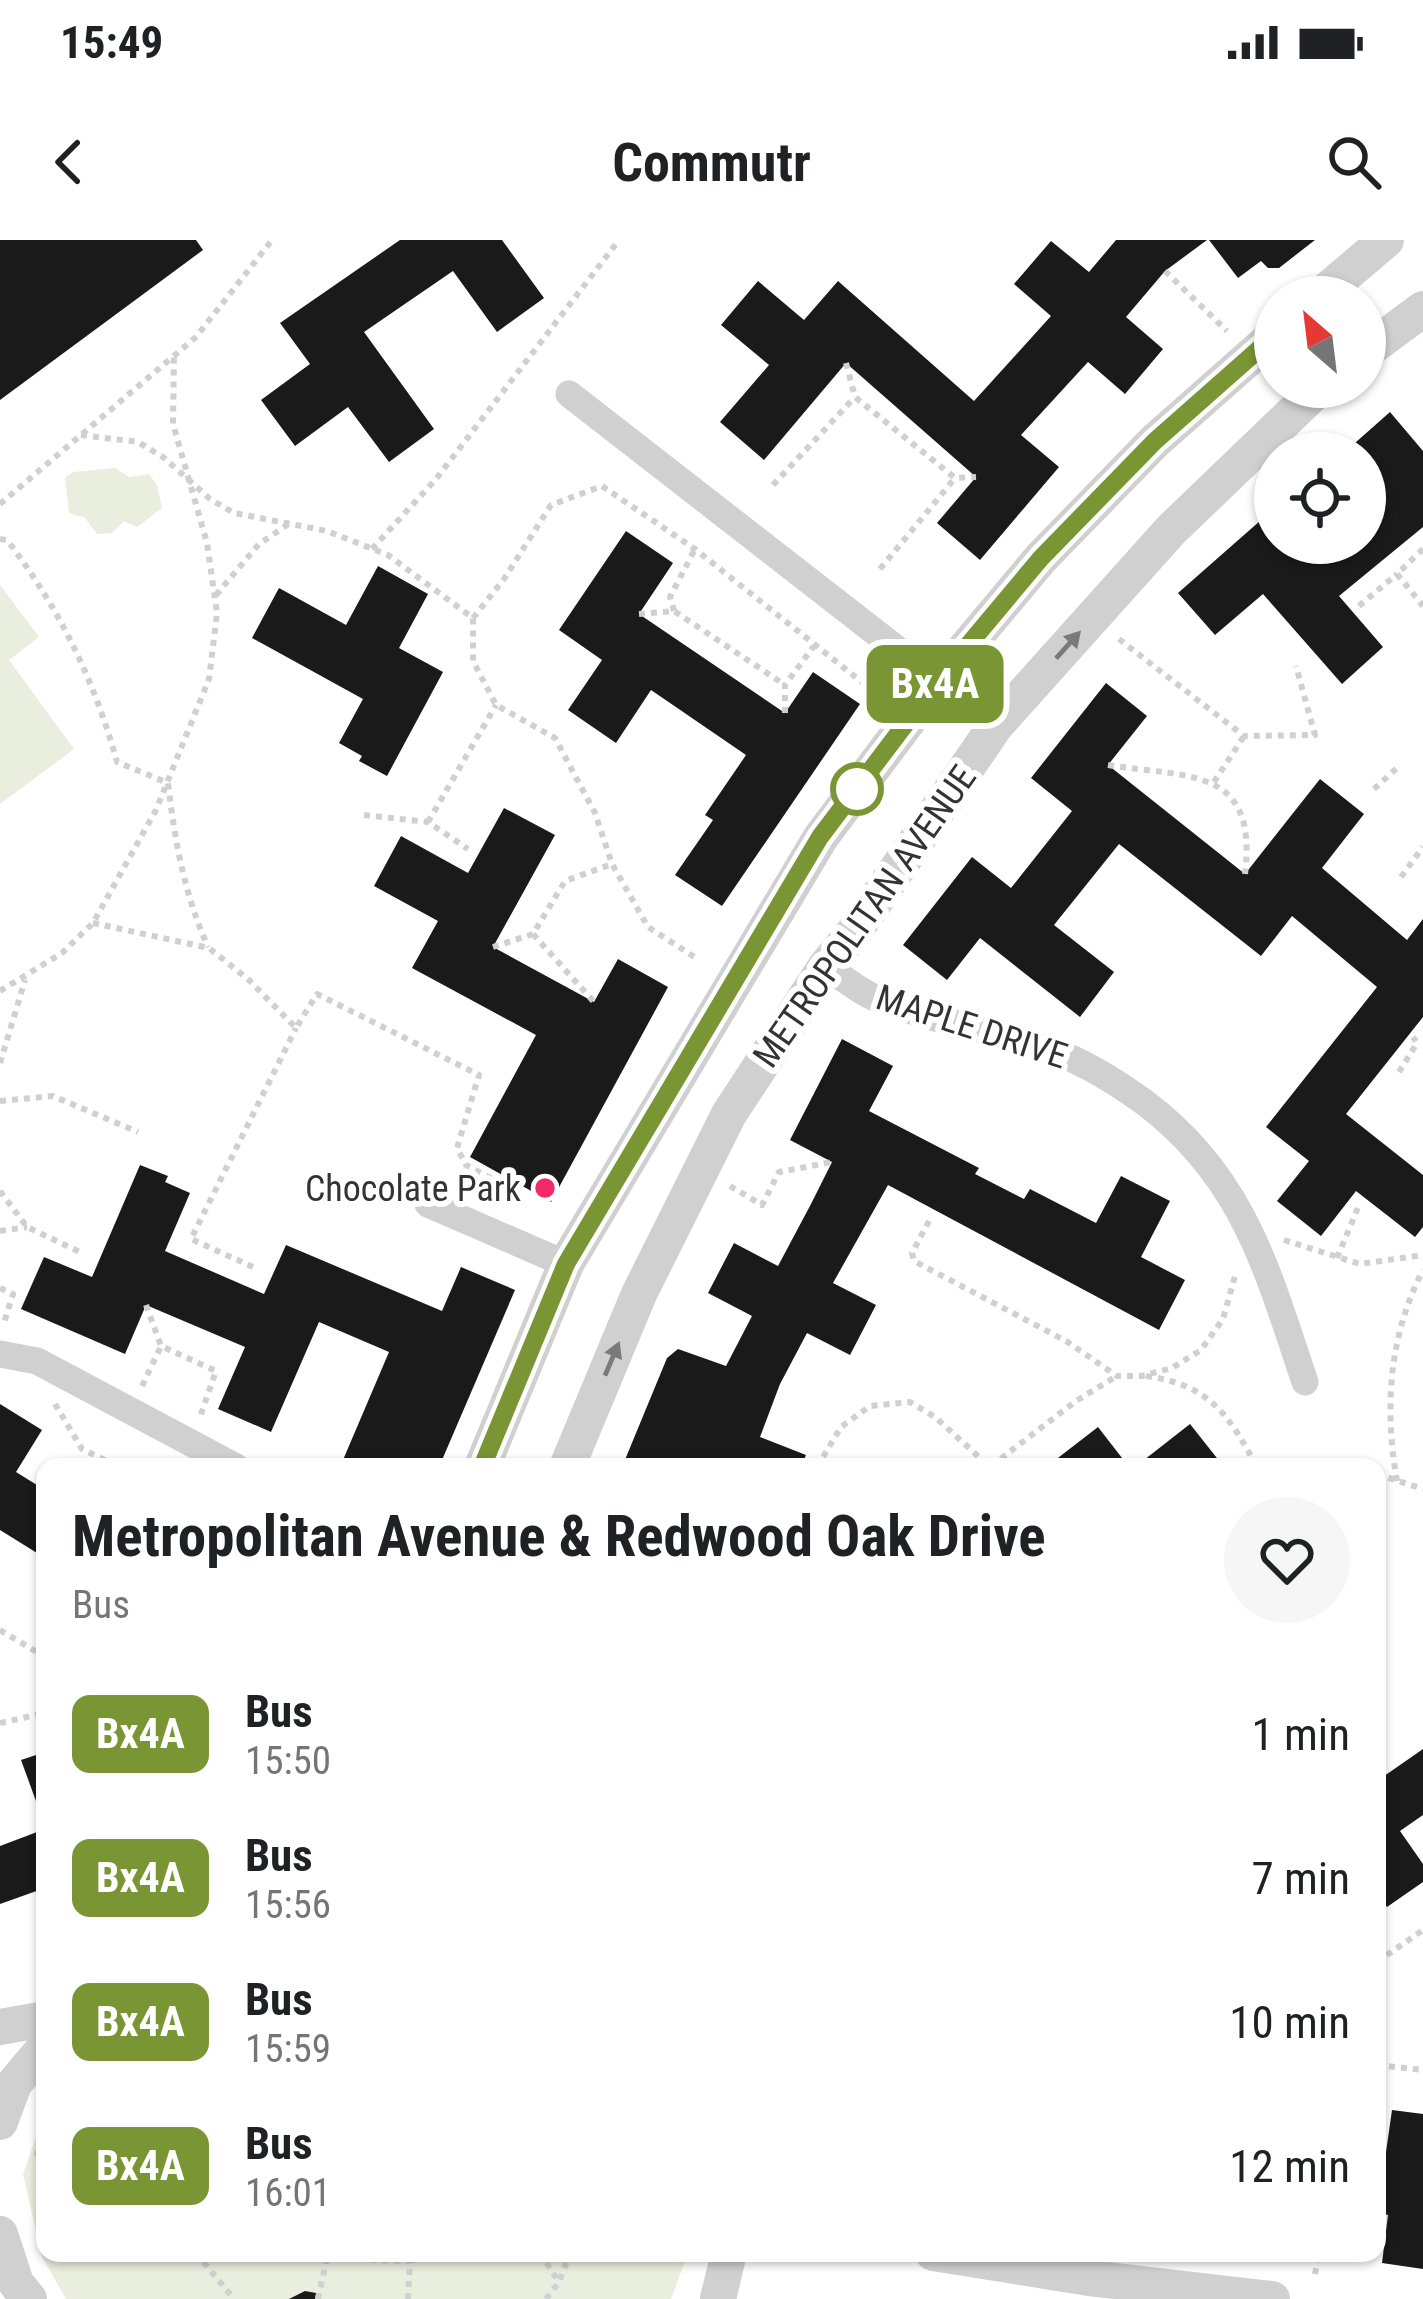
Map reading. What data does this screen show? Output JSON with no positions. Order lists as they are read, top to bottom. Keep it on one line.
{"streets":{"street":["METROPOLITAN AVENUE","MAPLE DRIVE"]},"crossings":[["METROPOLITAN AVENUE","MAPLE DRIVE"]],"places":["Chocolate Park"],"lines":["bus line Bx4A"],"north":"top left","page":{"status":"15:49","header":"Commutr","on_map":"Bx4A","heading":["Metropolitan Avenue & Redwood Oak Drive","Bus"],"list":[{"mark":"Bx4A","name":"Bus","note":"15:50","value":"1 min"},{"mark":"Bx4A","name":"Bus","note":"15:56","value":"7 min"},{"mark":"Bx4A","name":"Bus","note":"15:59","value":"10 min"},{"mark":"Bx4A","name":"Bus","note":"16:01","value":"12 min"}]}}
